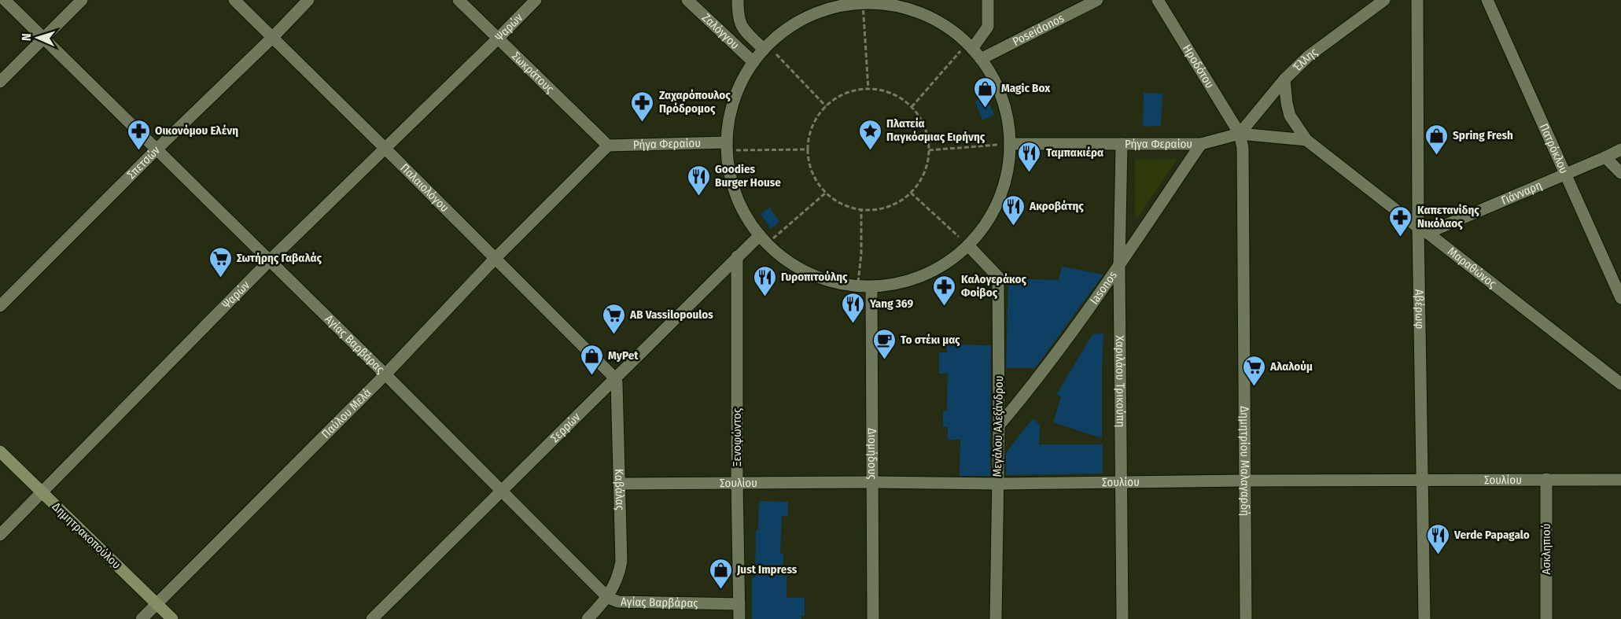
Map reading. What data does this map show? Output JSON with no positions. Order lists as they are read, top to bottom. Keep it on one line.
{"streets":{"main road":["Δημητρακοπούλου"],"street":["Ψαρών","Poseidonos","Ζαλόγγου","Έλλης","Ηροδότου","Σωκράτους","Ρήγα Φεραίου","Πατρόκλου","Σπετσών","Παλαιολόγου","Γιάνναρη","Μαραθώνος","Iasonos","Αβέρωφ","Αγίας Βαρβάρας","Χαριλάου Τρικούπη","Παύλου Μελά","Μεγάλου Αλεξάνδρου","Σερρών","Ξενοφώντος","Διομήδους","Δημητρίου Μαλαγαρδή","Σουλίου","Καβάλας","Ασκληπιού"]},"crossings":[["Ψαρών","Σωκράτους"],["Ψαρών","Παλαιολόγου"],["Ψαρών","Αγίας Βαρβάρας"],["Ψαρών","Δημητρακοπούλου"],["Έλλης","Ηροδότου"],["Έλλης","Ρήγα Φεραίου"],["Έλλης","Μαραθώνος"],["Έλλης","Δημητρίου Μαλαγαρδή"],["Ηροδότου","Ρήγα Φεραίου"],["Ηροδότου","Δημητρίου Μαλαγαρδή"],["Σωκράτους","Ρήγα Φεραίου"],["Σωκράτους","Παύλου Μελά"],["Ρήγα Φεραίου","Μαραθώνος"],["Ρήγα Φεραίου","Iasonos"],["Ρήγα Φεραίου","Χαριλάου Τρικούπη"],["Ρήγα Φεραίου","Παύλου Μελά"],["Ρήγα Φεραίου","Δημητρίου Μαλαγαρδή"],["Πατρόκλου","Γιάνναρη"],["Σπετσών","Παλαιολόγου"],["Σπετσών","Αγίας Βαρβάρας"],["Παλαιολόγου","Παύλου Μελά"],["Παλαιολόγου","Σερρών"],["Παλαιολόγου","Καβάλας"],["Γιάνναρη","Μαραθώνος"],["Γιάνναρη","Αβέρωφ"],["Μαραθώνος","Αβέρωφ"],["Iasonos","Χαριλάου Τρικούπη"],["Iasonos","Μεγάλου Αλεξάνδρου"],["Αβέρωφ","Σουλίου"],["Αγίας Βαρβάρας","Παύλου Μελά"],["Αγίας Βαρβάρας","Σερρών"],["Αγίας Βαρβάρας","Ξενοφώντος"],["Αγίας Βαρβάρας","Καβάλας"],["Χαριλάου Τρικούπη","Σουλίου"],["Παύλου Μελά","Δημητρακοπούλου"],["Μεγάλου Αλεξάνδρου","Σουλίου"],["Σερρών","Ξενοφώντος"],["Σερρών","Καβάλας"],["Ξενοφώντος","Σουλίου"],["Διομήδους","Σουλίου"],["Δημητρίου Μαλαγαρδή","Σουλίου"],["Σουλίου","Καβάλας"],["Σουλίου","Ασκληπιού"]],"places":{"shop":["Magic Box","Spring Fresh","MyPet","Just Impress"],"pharmacy":["Ζαχαρόπουλος Πρόδρομος","Οικονόμου Ελένη","Καπετανίδης Νικόλαος","Καλογεράκος Φοίβος"],"place":["Πλατεία Παγκόσμιας Ειρήνης"],"restaurant":["Ταμπακιέρα","Goodies Burger House","Ακροβάτης","Γυροπιτούλης","Yang 369","Verde Papagalo"],"supermarket":["Σωτήρης Γαβαλάς","AB Vassilopoulos","Αλαλούμ"],"cafe":["Το στέκι μας"]},"north":"left"}
